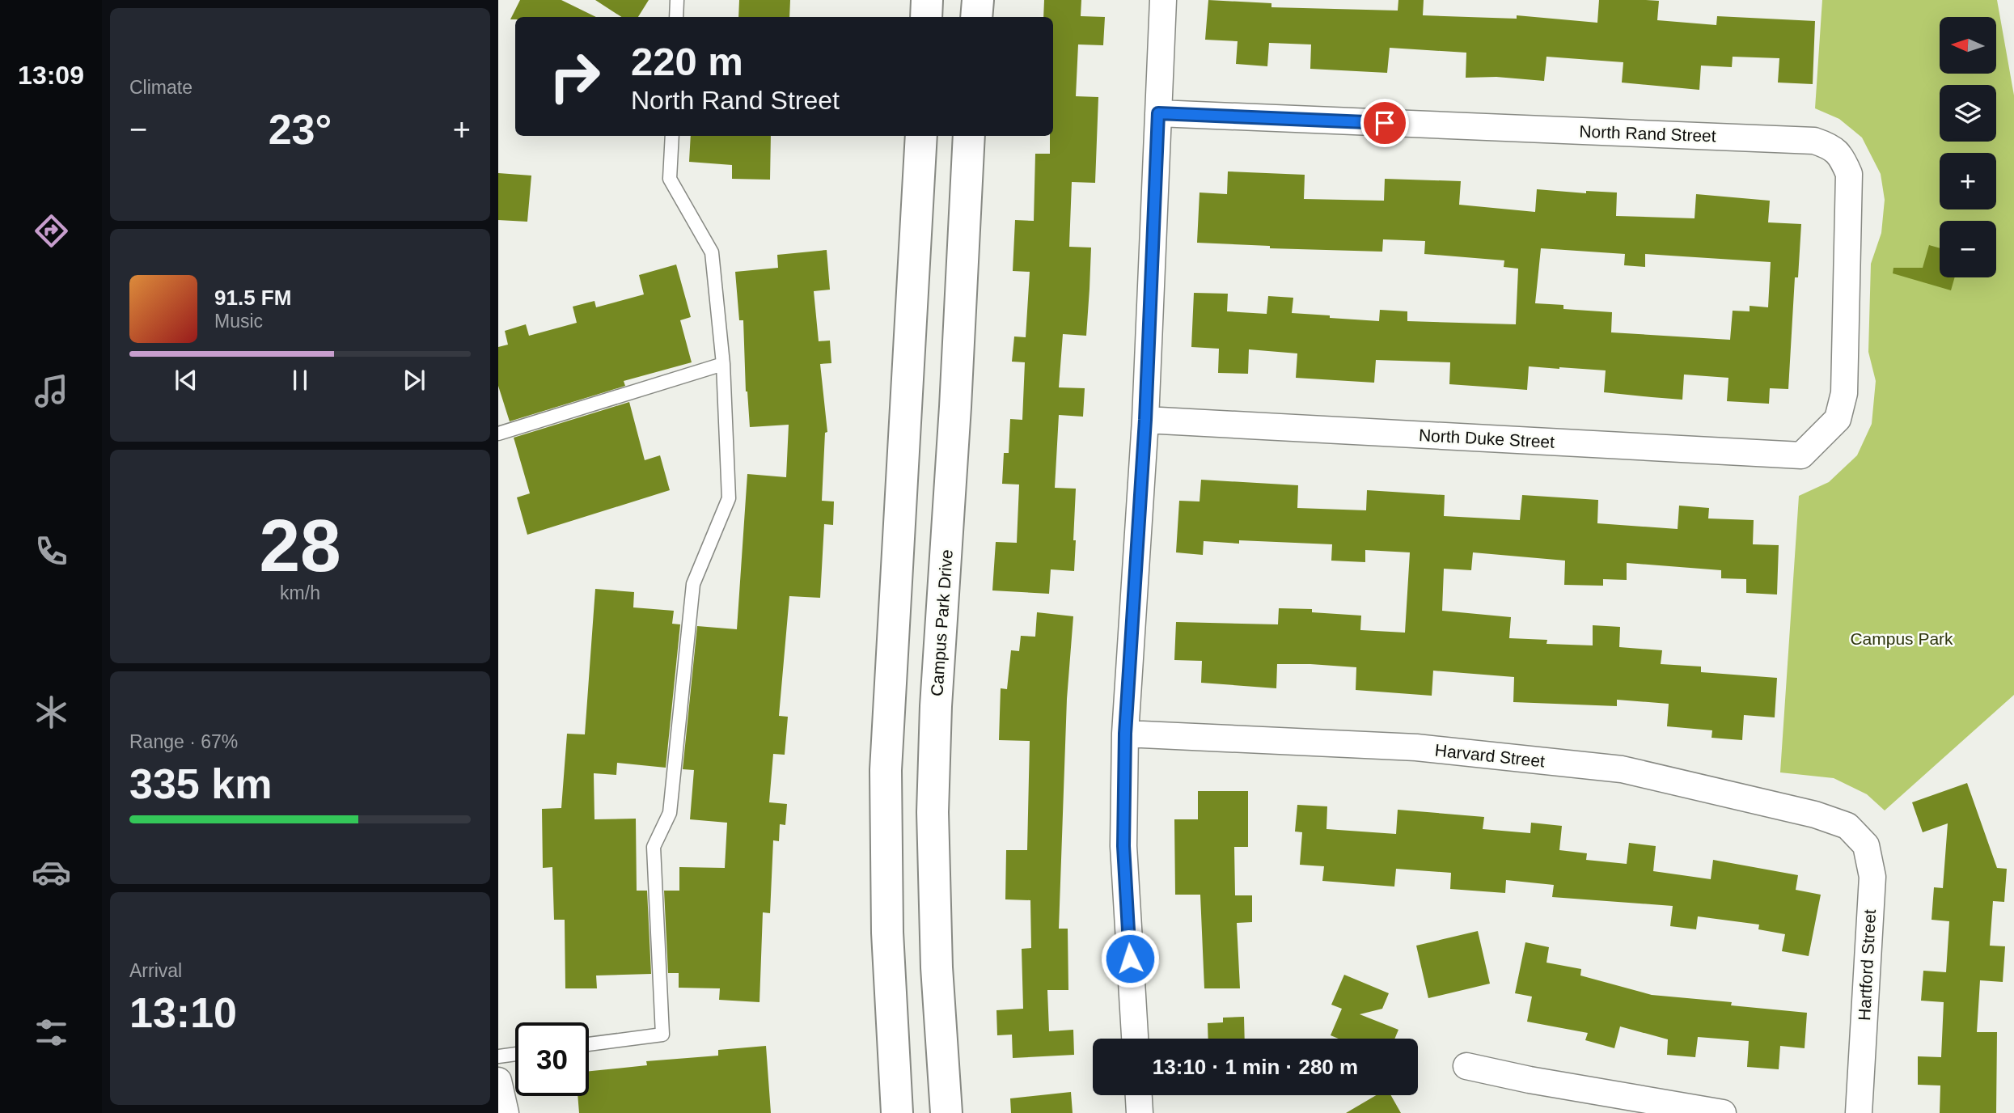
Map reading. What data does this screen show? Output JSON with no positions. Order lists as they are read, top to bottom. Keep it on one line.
{"streets":{"street":["North Rand Street","North Duke Street","Campus Park Drive","Harvard Street","Hartford Street"]},"crossings":[["North Rand Street","North Duke Street"],["Harvard Street","Hartford Street"]],"parks":["Campus Park"],"north":"left","page":{"tabs":"13:09","tile":["Climate",["28","km/h"],["Range · 67%","335 km"],["Arrival","13:10"]],"map_buttons":["+","−"],"turn":["220 m","North Rand Street"],"heat":["−","23°","+"],"song":["91.5 FM","Music"],"limit":"30","trip":"13:10 · 1 min · 280 m"}}
